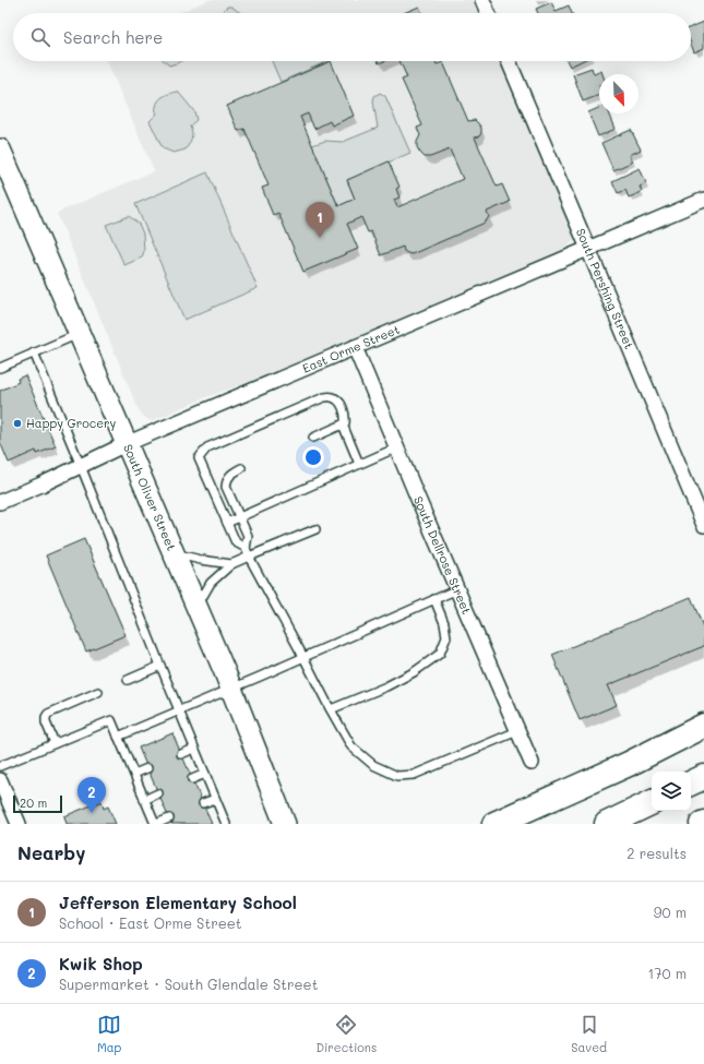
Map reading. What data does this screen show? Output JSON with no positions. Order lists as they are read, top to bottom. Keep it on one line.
{"streets":{"main road":["South Oliver Street"],"street":["South Pershing Street","East Orme Street","South Dellrose Street"]},"crossings":[["South Pershing Street","East Orme Street"],["East Orme Street","South Oliver Street"],["East Orme Street","South Dellrose Street"]],"places":["Happy Grocery"],"scale_bar":"20 m","north":"bottom right","page":{"search":"Search here","pins":["1","2"],"scale":"20 m","heading":["Nearby","2 results"],"list":[{"mark":"1","name":"Jefferson Elementary School","note":"School · East Orme Street","value":"90 m"},{"mark":"2","name":"Kwik Shop","note":"Supermarket · South Glendale Street","value":"170 m"}],"nav":["Map","Directions","Saved"]}}
